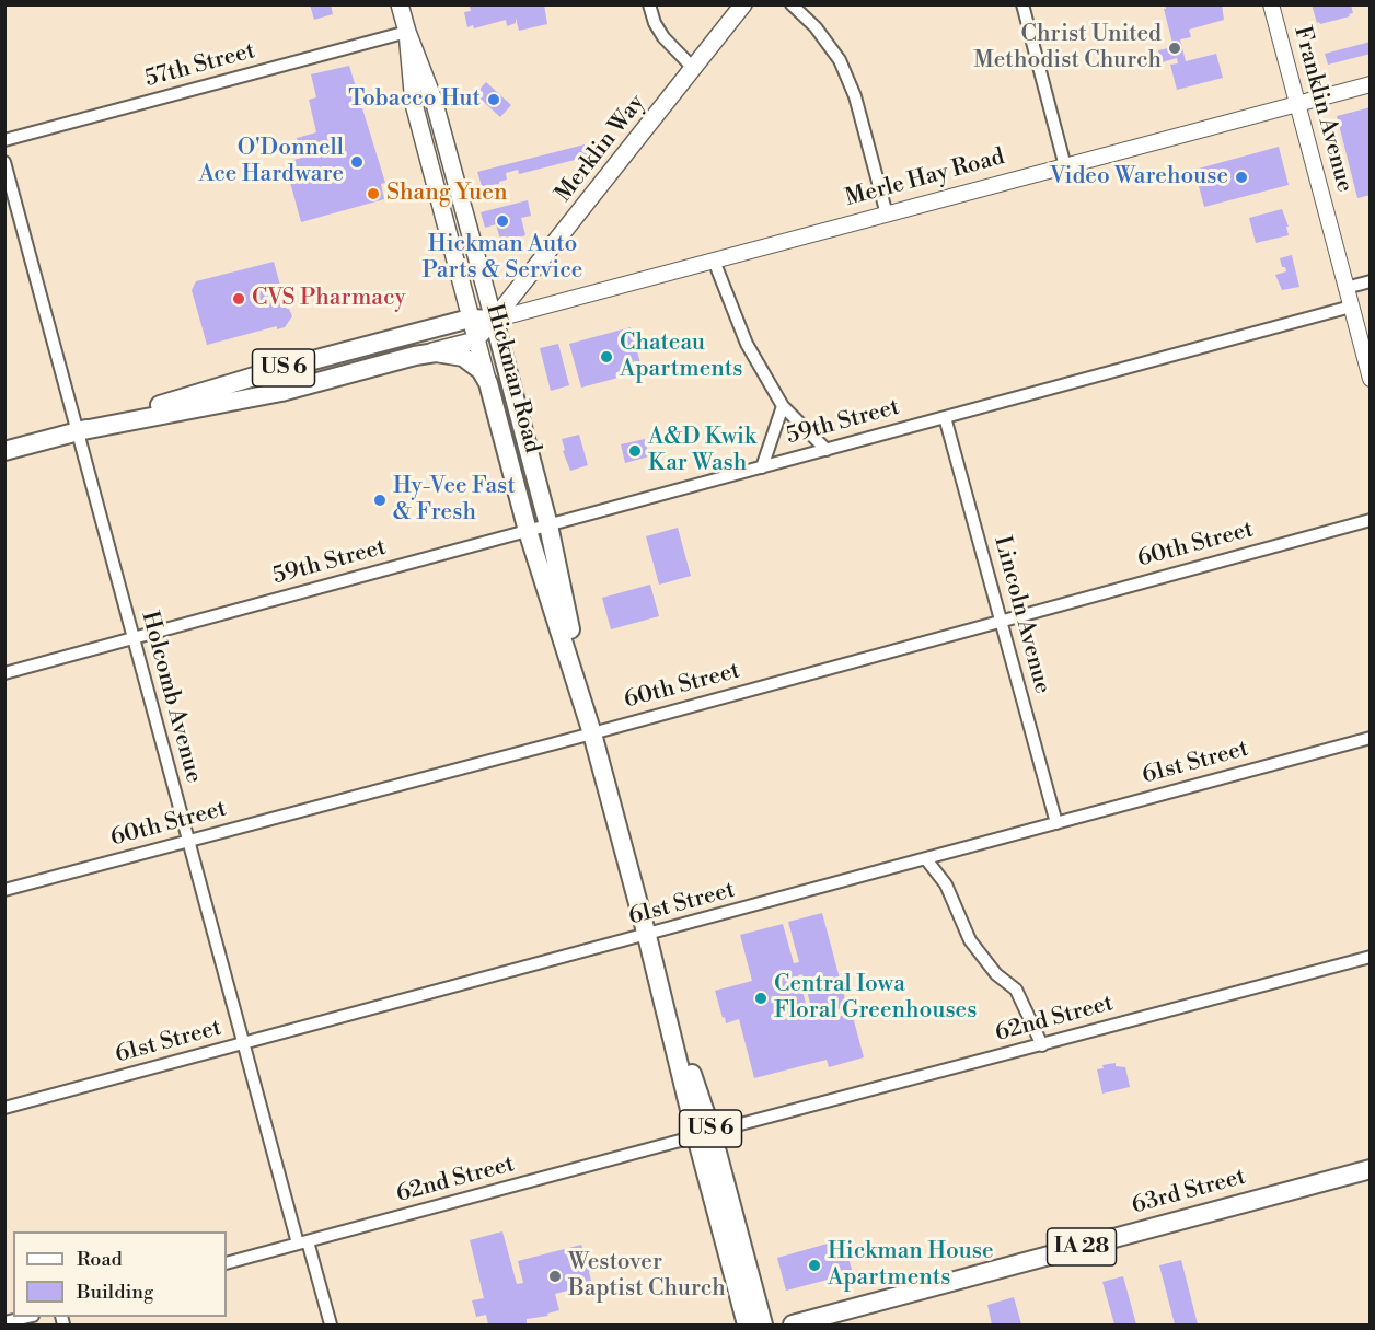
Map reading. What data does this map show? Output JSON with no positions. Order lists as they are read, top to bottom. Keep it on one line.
{"streets":{"main road":["Merklin Way","Merle Hay Road","US 6","Hickman Road","63rd Street","IA 28"],"street":["57th Street","Franklin Avenue","59th Street","60th Street","Lincoln Avenue","Holcomb Avenue","61st Street","62nd Street"]},"crossings":[["57th Street","Hickman Road"],["Franklin Avenue","Merle Hay Road"],["Franklin Avenue","59th Street"],["Merklin Way","Merle Hay Road"],["Merklin Way","Hickman Road"],["Merle Hay Road","US 6"],["Merle Hay Road","Hickman Road"],["Merle Hay Road","Holcomb Avenue"],["US 6","Hickman Road"],["Hickman Road","59th Street"],["Hickman Road","60th Street"],["Hickman Road","61st Street"],["Hickman Road","62nd Street"],["59th Street","Lincoln Avenue"],["59th Street","Holcomb Avenue"],["60th Street","Lincoln Avenue"],["60th Street","Holcomb Avenue"],["Lincoln Avenue","61st Street"],["Holcomb Avenue","61st Street"],["Holcomb Avenue","62nd Street"]],"places":["Christ United Methodist Church","Tobacco Hut","O'Donnell Ace Hardware","Video Warehouse","Shang Yuen","Hickman Auto Parts & Service","CVS Pharmacy","Chateau Apartments","A&D Kwik Kar Wash","Hy-Vee Fast & Fresh","Central Iowa Floral Greenhouses","Hickman House Apartments","Westover Baptist Church"],"legend":["Road","Building"]}
